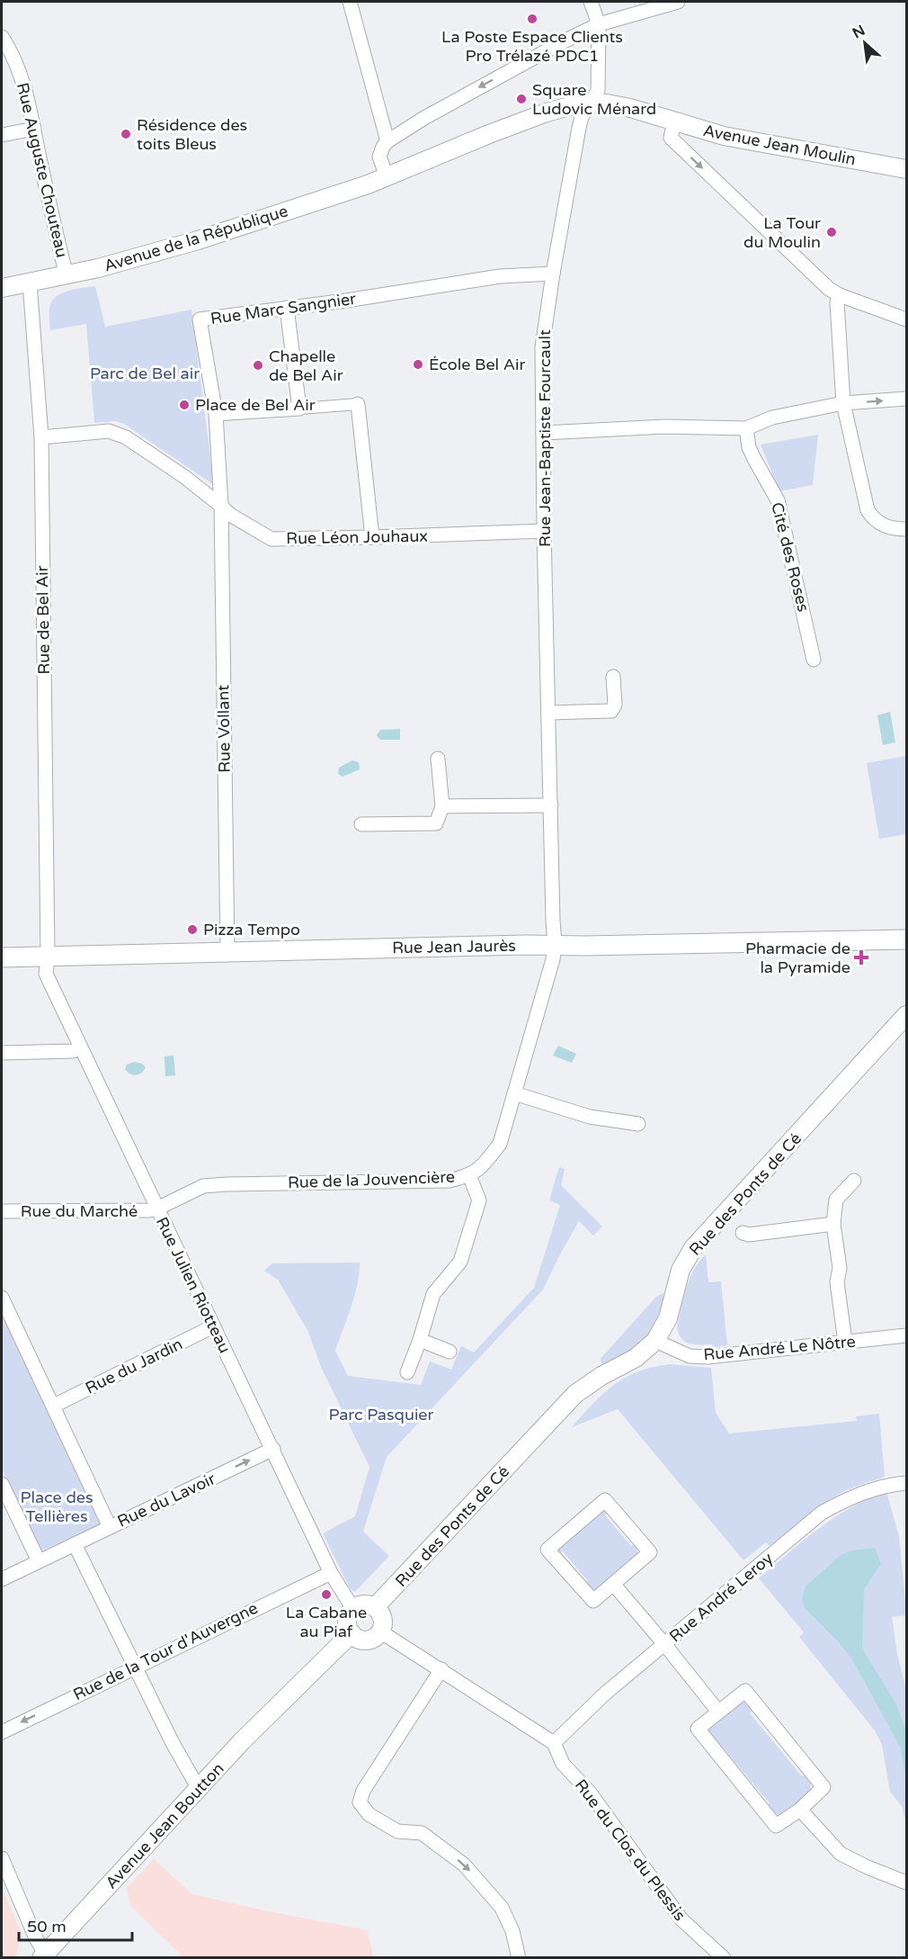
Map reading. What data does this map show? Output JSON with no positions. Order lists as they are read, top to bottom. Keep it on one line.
{"streets":{"main road":["Rue Jean Jaurès"],"street":["Avenue Jean Moulin","Rue Auguste Chouteau","Avenue de la République","Rue Marc Sangnier","Rue Jean-Baptiste Fourcault","Rue Léon Jouhaux","Cité des Roses","Rue de Bel Air","Rue Vollant","Rue de la Jouvencière","Rue des Ponts de Cé","Rue du Marché","Rue Julien Riotteau","Rue André Le Nôtre","Rue du Jardin","Rue du Lavoir","Rue André Leroy","Rue de la Tour d'Auvergne","Avenue Jean Boutton","Rue du Clos du Plessis"]},"crossings":[["Avenue Jean Moulin","Avenue de la République"],["Avenue Jean Moulin","Rue Jean-Baptiste Fourcault"],["Rue Auguste Chouteau","Avenue de la République"],["Avenue de la République","Rue Jean-Baptiste Fourcault"],["Avenue de la République","Rue de Bel Air"],["Rue Marc Sangnier","Rue Jean-Baptiste Fourcault"],["Rue Marc Sangnier","Rue Léon Jouhaux"],["Rue Marc Sangnier","Rue Vollant"],["Rue Jean-Baptiste Fourcault","Rue Léon Jouhaux"],["Rue Jean-Baptiste Fourcault","Rue Jean Jaurès"],["Rue Jean-Baptiste Fourcault","Rue de la Jouvencière"],["Rue Léon Jouhaux","Rue de Bel Air"],["Rue Léon Jouhaux","Rue Vollant"],["Rue de Bel Air","Rue Jean Jaurès"],["Rue de Bel Air","Rue Julien Riotteau"],["Rue Vollant","Rue Jean Jaurès"],["Rue Jean Jaurès","Rue de la Jouvencière"],["Rue Jean Jaurès","Rue Julien Riotteau"],["Rue de la Jouvencière","Rue du Marché"],["Rue de la Jouvencière","Rue Julien Riotteau"],["Rue des Ponts de Cé","Rue Julien Riotteau"],["Rue des Ponts de Cé","Rue André Le Nôtre"],["Rue des Ponts de Cé","Avenue Jean Boutton"],["Rue des Ponts de Cé","Rue du Clos du Plessis"],["Rue du Marché","Rue Julien Riotteau"],["Rue Julien Riotteau","Rue du Jardin"],["Rue Julien Riotteau","Rue du Lavoir"],["Rue Julien Riotteau","Rue de la Tour d'Auvergne"],["Rue Julien Riotteau","Avenue Jean Boutton"],["Rue Julien Riotteau","Rue du Clos du Plessis"],["Rue André Leroy","Rue du Clos du Plessis"],["Avenue Jean Boutton","Rue du Clos du Plessis"]],"one_way":["Rue du Lavoir","Rue de la Tour d'Auvergne"],"parks":["Parc de Bel air","Parc Pasquier","Place des Tellières"],"places":{"other":["La Poste Espace Clients Pro Trélazé PDC1","Square Ludovic Ménard","Résidence des toits Bleus","La Tour du Moulin","École Bel Air","Chapelle de Bel Air","Place de Bel Air","Pizza Tempo","La Cabane au Piaf"],"health":["Pharmacie de la Pyramide"]},"scale_bar":"50 m","north":"top left"}
